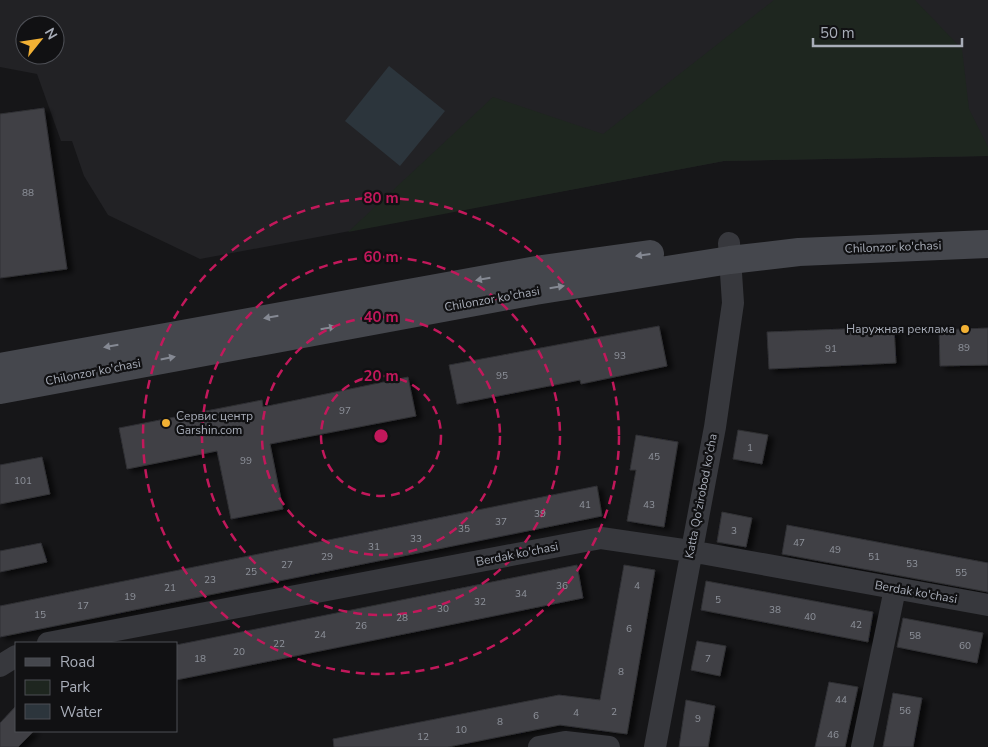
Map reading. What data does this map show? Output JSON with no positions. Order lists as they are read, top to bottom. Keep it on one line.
{"streets":{"main road":["Chilonzor ko'chasi"],"street":["Katta Qo'zirobod ko'cha","Berdak ko'chasi"]},"crossings":[["Chilonzor ko'chasi","Katta Qo'zirobod ko'cha"],["Katta Qo'zirobod ko'cha","Berdak ko'chasi"]],"places":["Наружная реклама","Сервис центр Garshin.com"],"house_numbers":["88","89","91","93","95","97","1","45","99","101","41","43","39","37","35","3","33","47","31","49","29","51","53","27","25","55","23","36","4","21","34","19","5","32","17","30","38","15","40","28","42","26","6","24","58","22","60","20","18","7","8","44","56","2","4","6","9","8","10","46","12"],"legend":["Road","Park","Water"],"scale_bar":"50 m","north":"top right","rings":["80 m","60 m","40 m","20 m"]}
